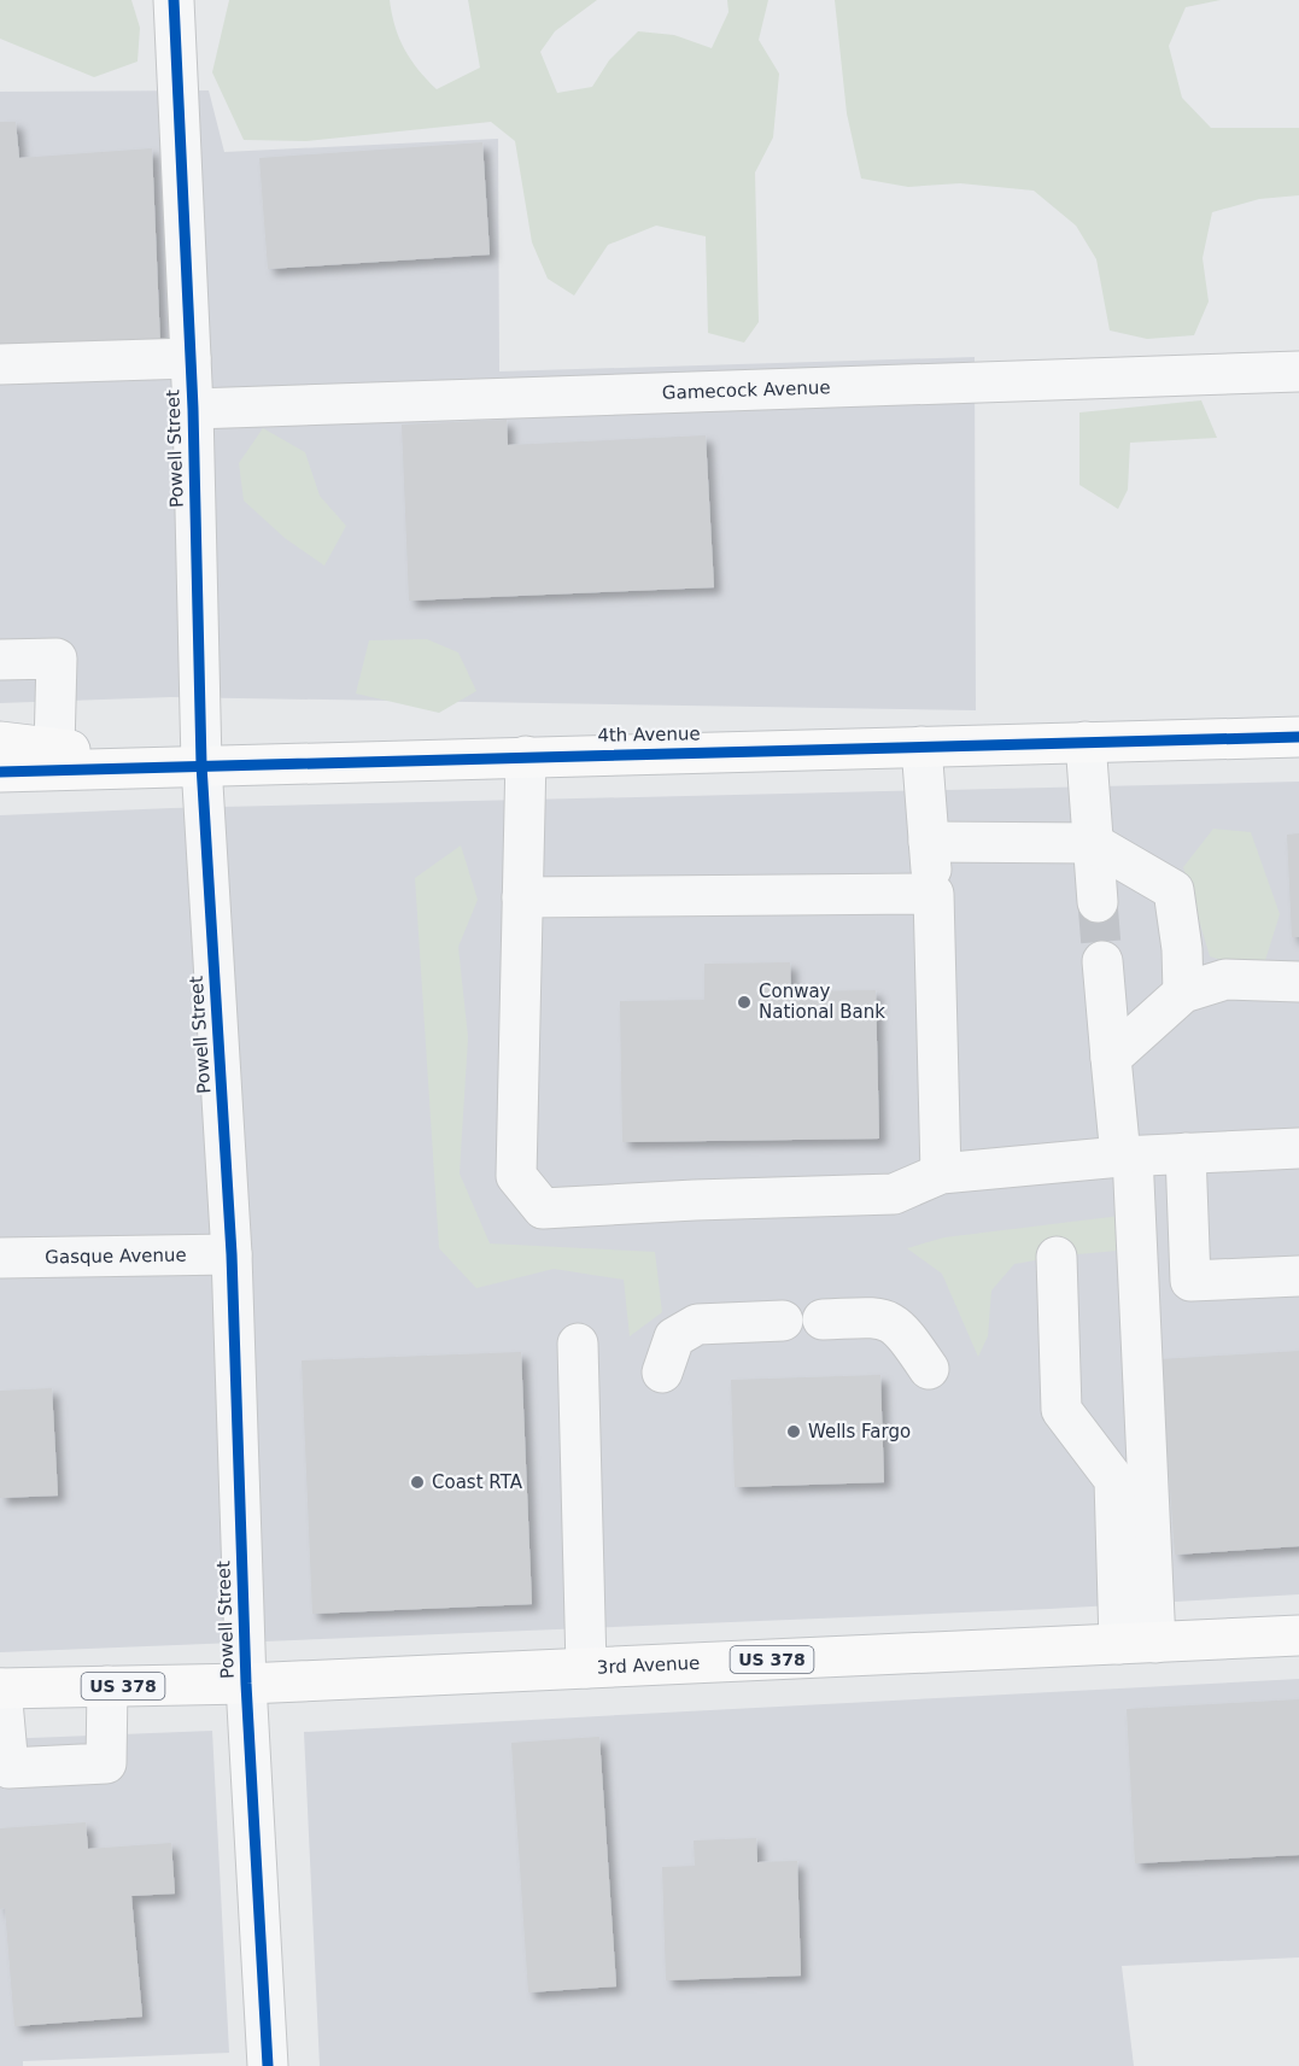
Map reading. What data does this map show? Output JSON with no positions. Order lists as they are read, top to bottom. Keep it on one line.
{"streets":{"main road":["4th Avenue","US 378","3rd Avenue"],"street":["Gamecock Avenue","Powell Street","Gasque Avenue"]},"crossings":[["Gamecock Avenue","Powell Street"],["Powell Street","4th Avenue"],["Powell Street","Gasque Avenue"],["Powell Street","3rd Avenue"]],"places":["Conway National Bank","Wells Fargo","Coast RTA"]}
